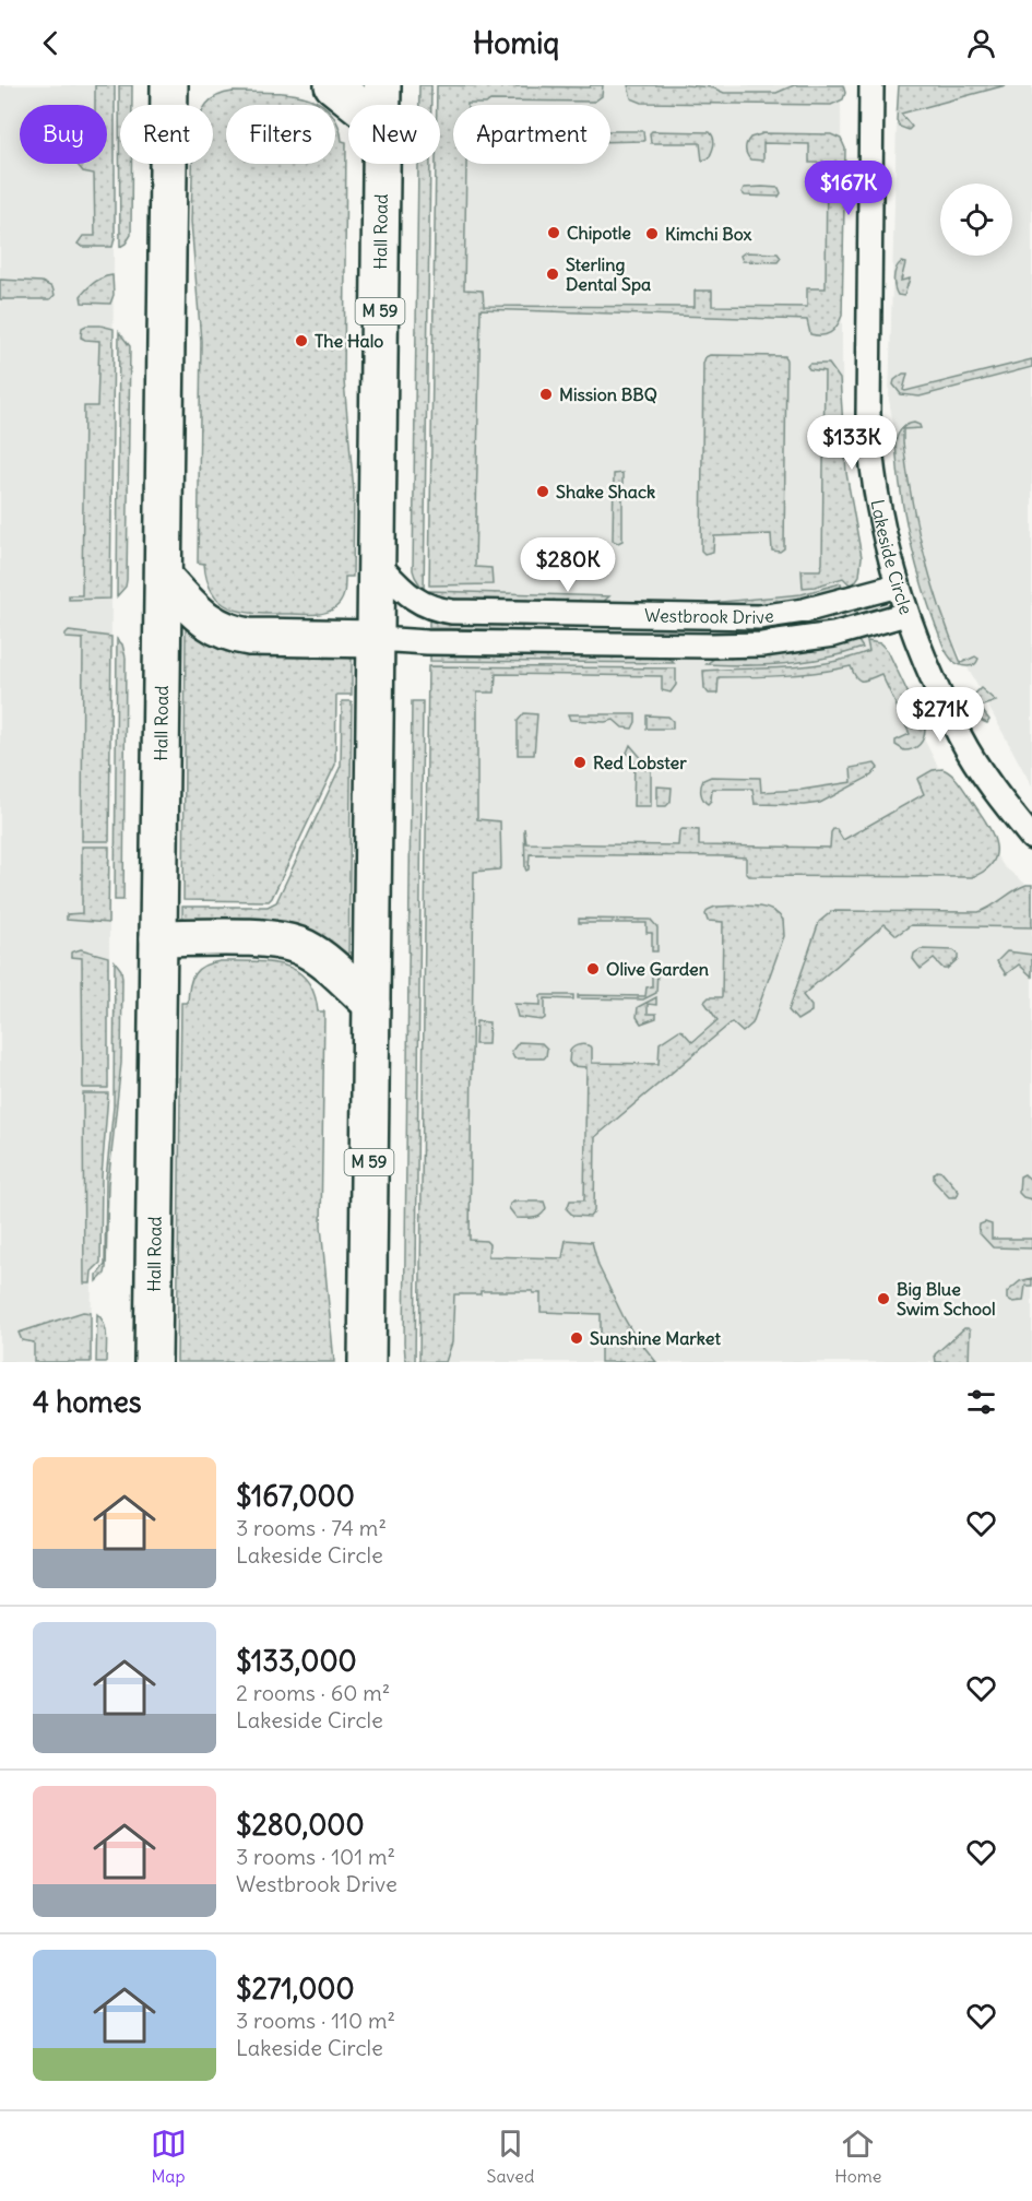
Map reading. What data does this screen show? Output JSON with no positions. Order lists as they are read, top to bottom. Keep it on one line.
{"streets":{"highway":["Hall Road","M 59"],"street":["Lakeside Circle","Westbrook Drive"]},"crossings":[["Hall Road","Westbrook Drive"],["Lakeside Circle","Westbrook Drive"]],"places":["Chipotle","Kimchi Box","Sterling Dental Spa","The Halo","Mission BBQ","Shake Shack","Red Lobster","Olive Garden","Big Blue Swim School","Sunshine Market"],"page":{"header":"Homiq","chip":["Buy","Rent","Filters","New","Apartment"],"price":["$167K","$133K","$280K","$271K"],"heading":"4 homes","list":[{"name":"$167,000","note":"3 rooms · 74 m² · Lakeside Circle"},{"name":"$133,000","note":"2 rooms · 60 m² · Lakeside Circle"},{"name":"$280,000","note":"3 rooms · 101 m² · Westbrook Drive"},{"name":"$271,000","note":"3 rooms · 110 m² · Lakeside Circle"}],"tabs":["Map","Saved","Home"]}}
